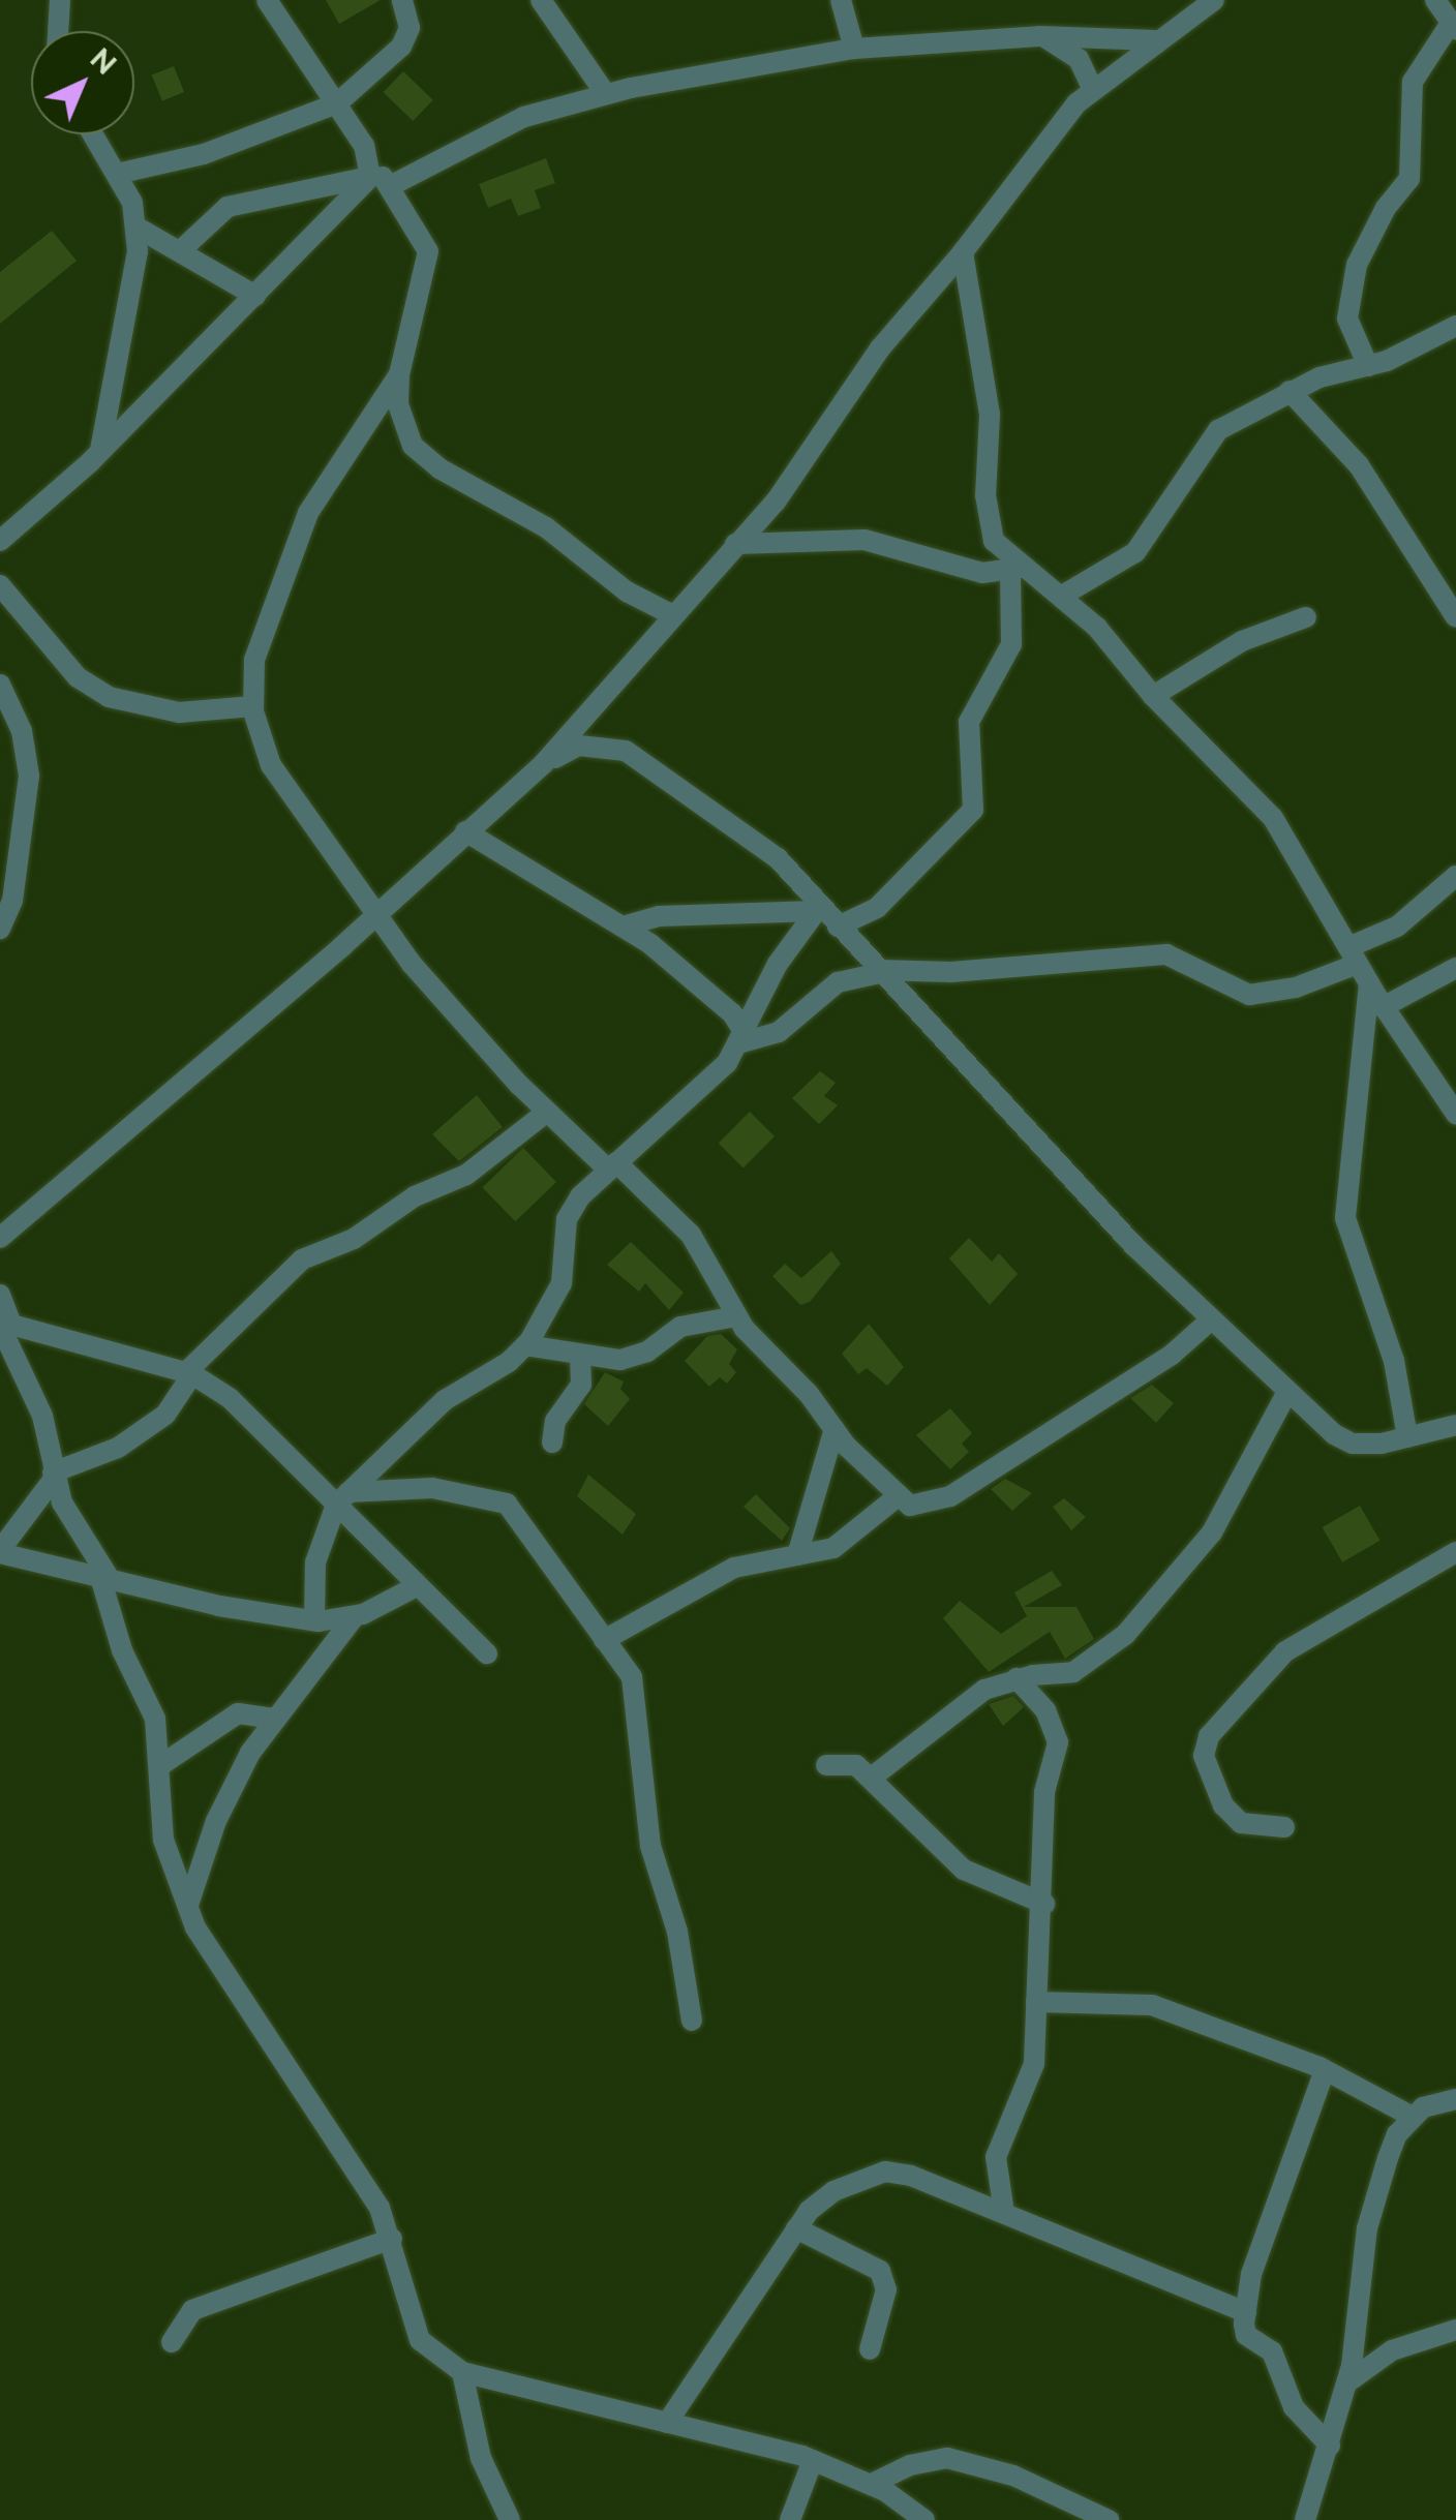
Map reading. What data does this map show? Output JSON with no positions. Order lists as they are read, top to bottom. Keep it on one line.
{"north":"top right"}
